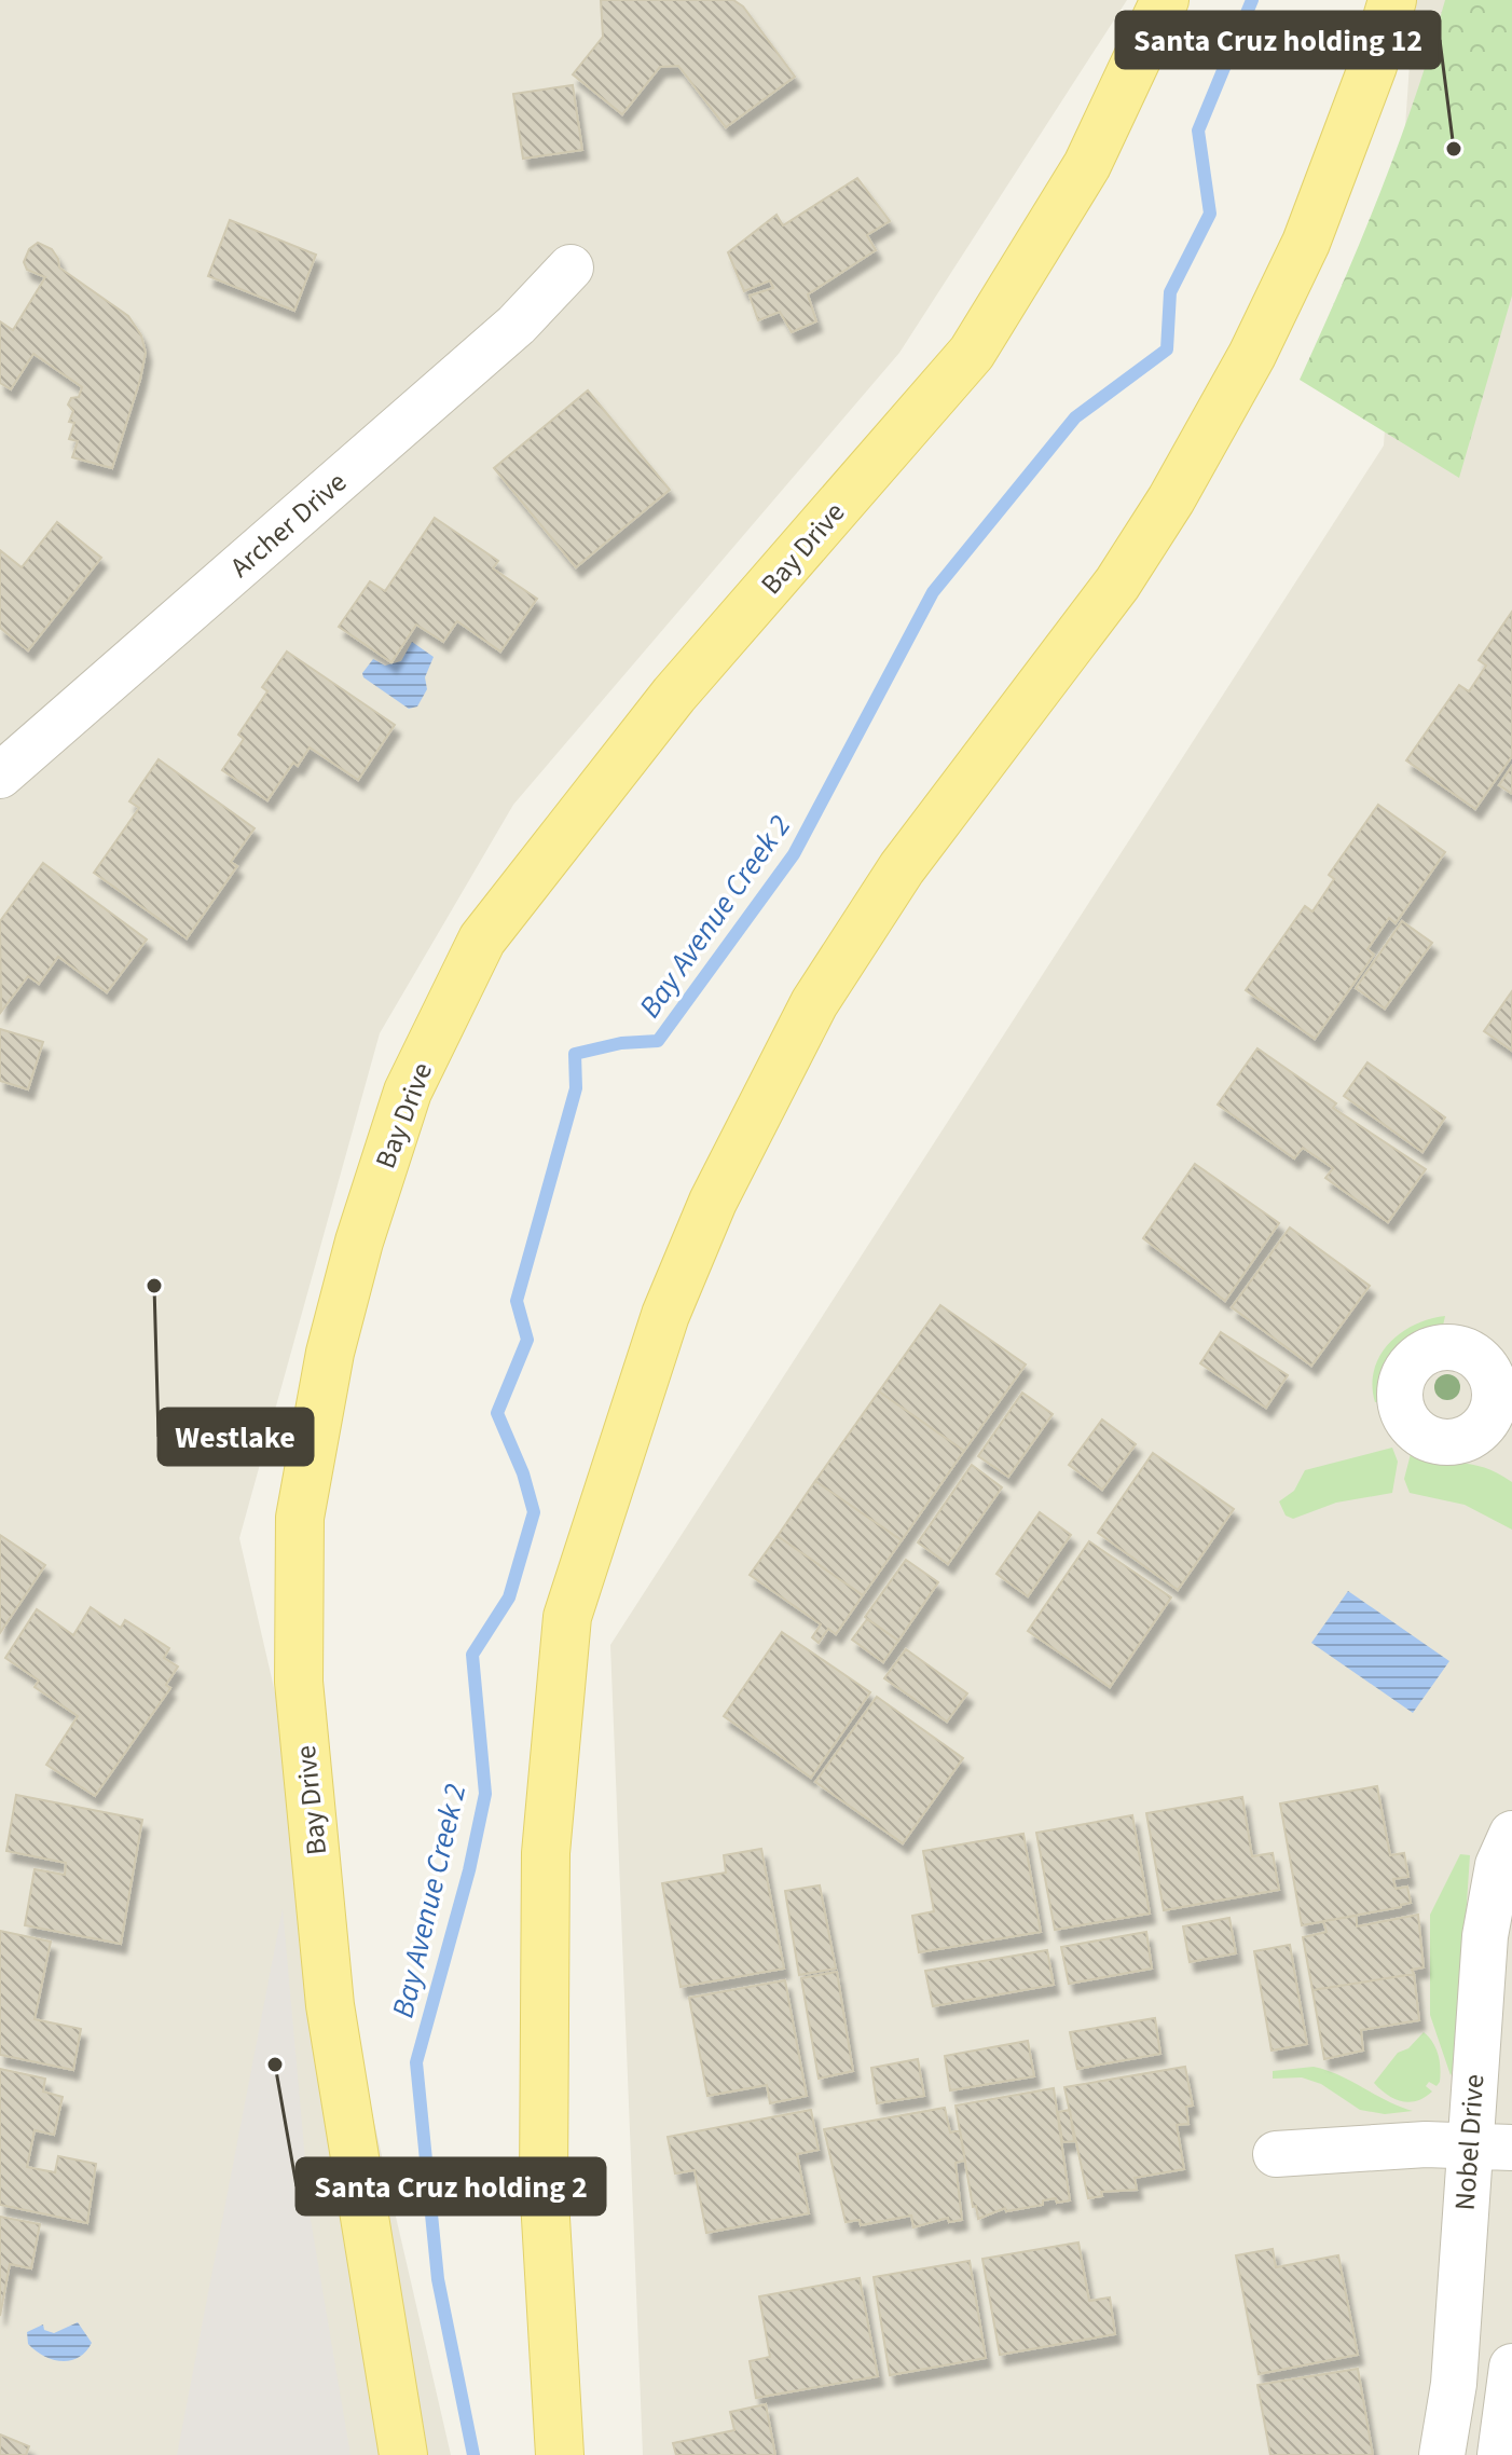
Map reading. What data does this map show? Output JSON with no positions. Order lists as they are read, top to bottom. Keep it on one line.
{"streets":{"main road":["Bay Drive"],"street":["Archer Drive","Nobel Drive"]},"water":["Bay Avenue Creek 2"],"places":["Santa Cruz holding 12","Westlake","Santa Cruz holding 2"]}
